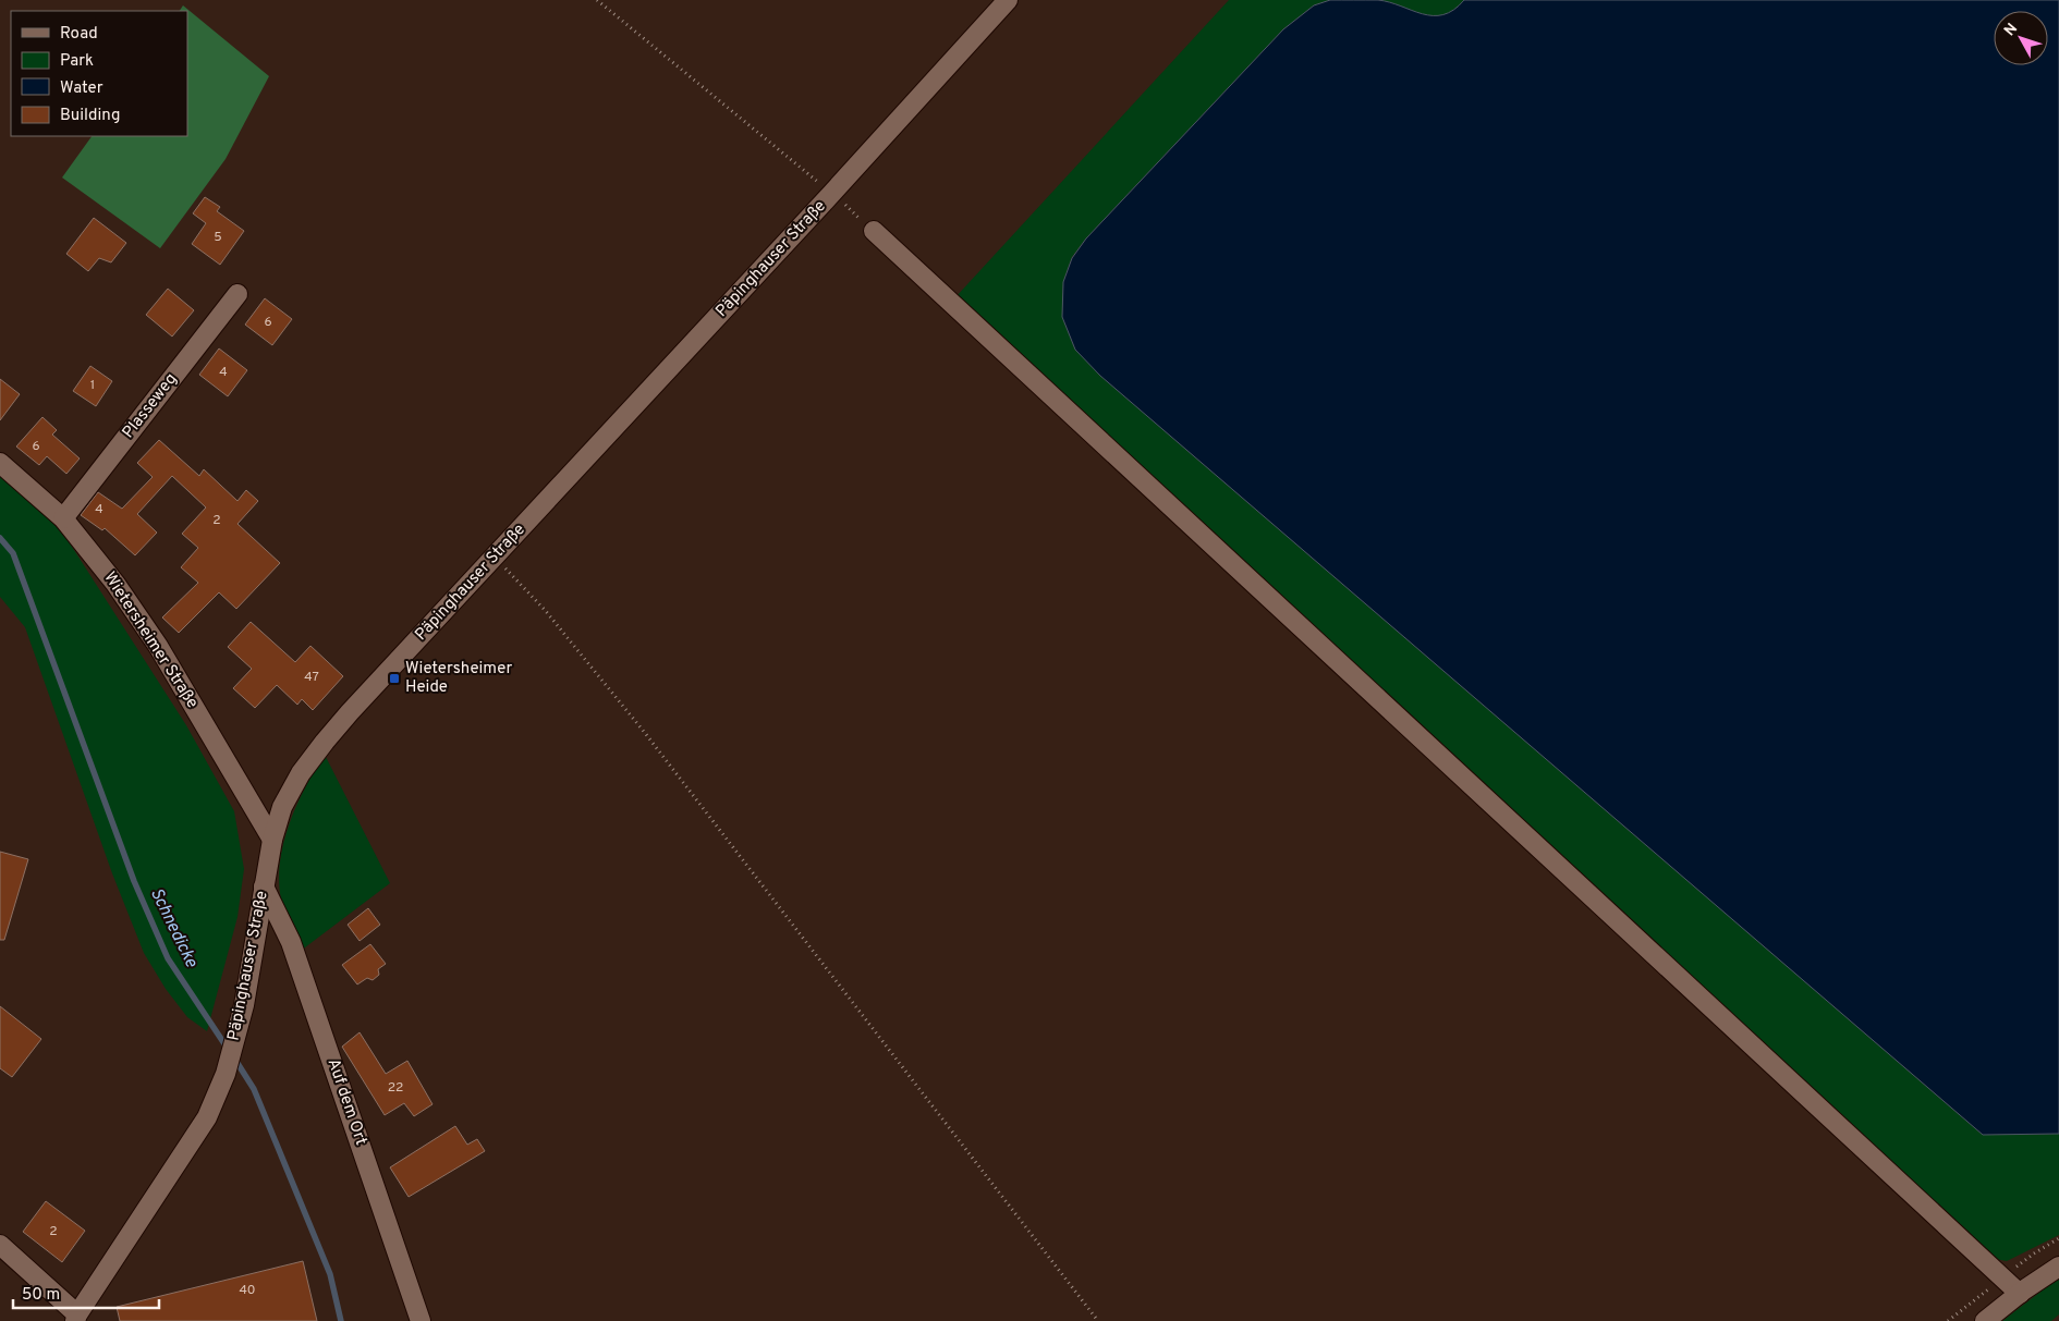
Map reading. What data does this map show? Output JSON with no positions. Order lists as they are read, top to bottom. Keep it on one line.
{"streets":{"street":["Päpinghauser Straße","Plasseweg","Wietersheimer Straße","Auf dem Ort"]},"crossings":[["Päpinghauser Straße","Wietersheimer Straße"],["Päpinghauser Straße","Auf dem Ort"],["Plasseweg","Wietersheimer Straße"]],"water":["Schnedicke"],"places":{"transit":["Wietersheimer Heide"]},"house_numbers":["5","6","4","1","6","4","2","47","22","2","40"],"legend":["Road","Park","Water","Building"],"scale_bar":"50 m","north":"top left"}
